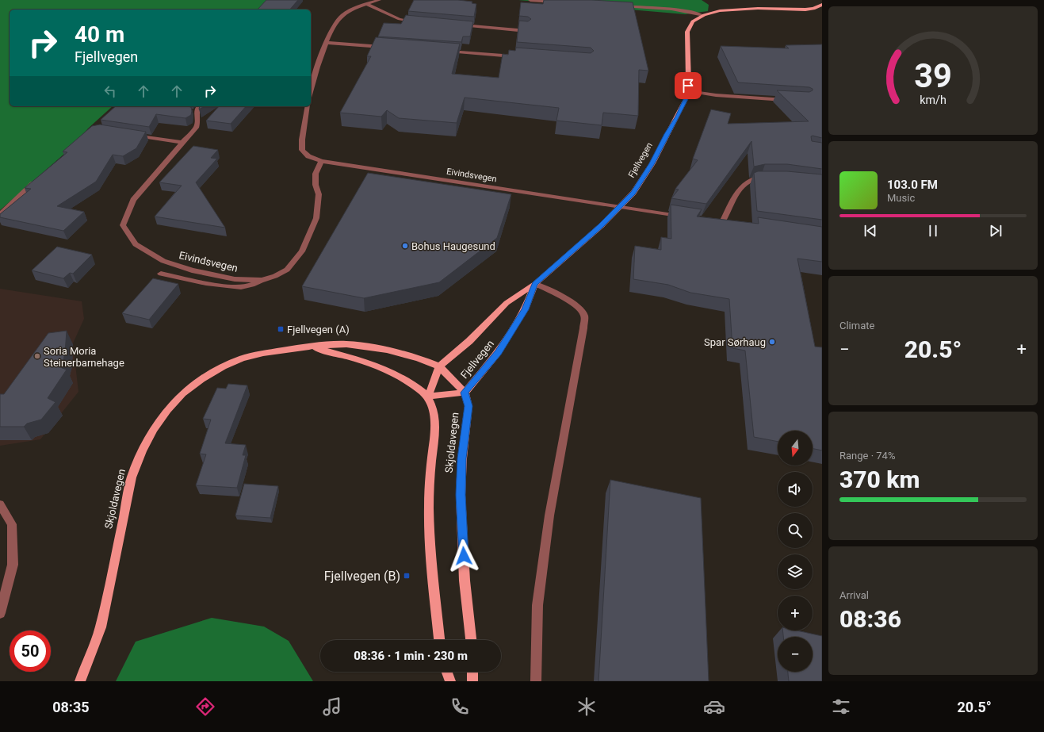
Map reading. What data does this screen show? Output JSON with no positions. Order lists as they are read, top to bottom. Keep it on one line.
{"streets":{"main road":["Fjellvegen","Skjoldavegen"],"street":["Eivindsvegen"]},"crossings":[["Fjellvegen","Eivindsvegen"],["Fjellvegen","Skjoldavegen"]],"places":{"other":["Bohus Haugesund","Spar Sørhaug","Soria Moria Steinerbarnehage"],"transit":["Fjellvegen (A)","Fjellvegen (B)"]},"north":"bottom","page":{"turn":["40 m","Fjellvegen"],"song":["103.0 FM","Music"],"tile":["Climate",["Range · 74%","370 km"],["Arrival","08:36"]],"heat":["−","20.5°","+"],"map_buttons":["+","−"],"limit":"50","trip":"08:36 · 1 min · 230 m","tabs":["08:35","20.5°"],"gauge":["39","km/h"]}}
